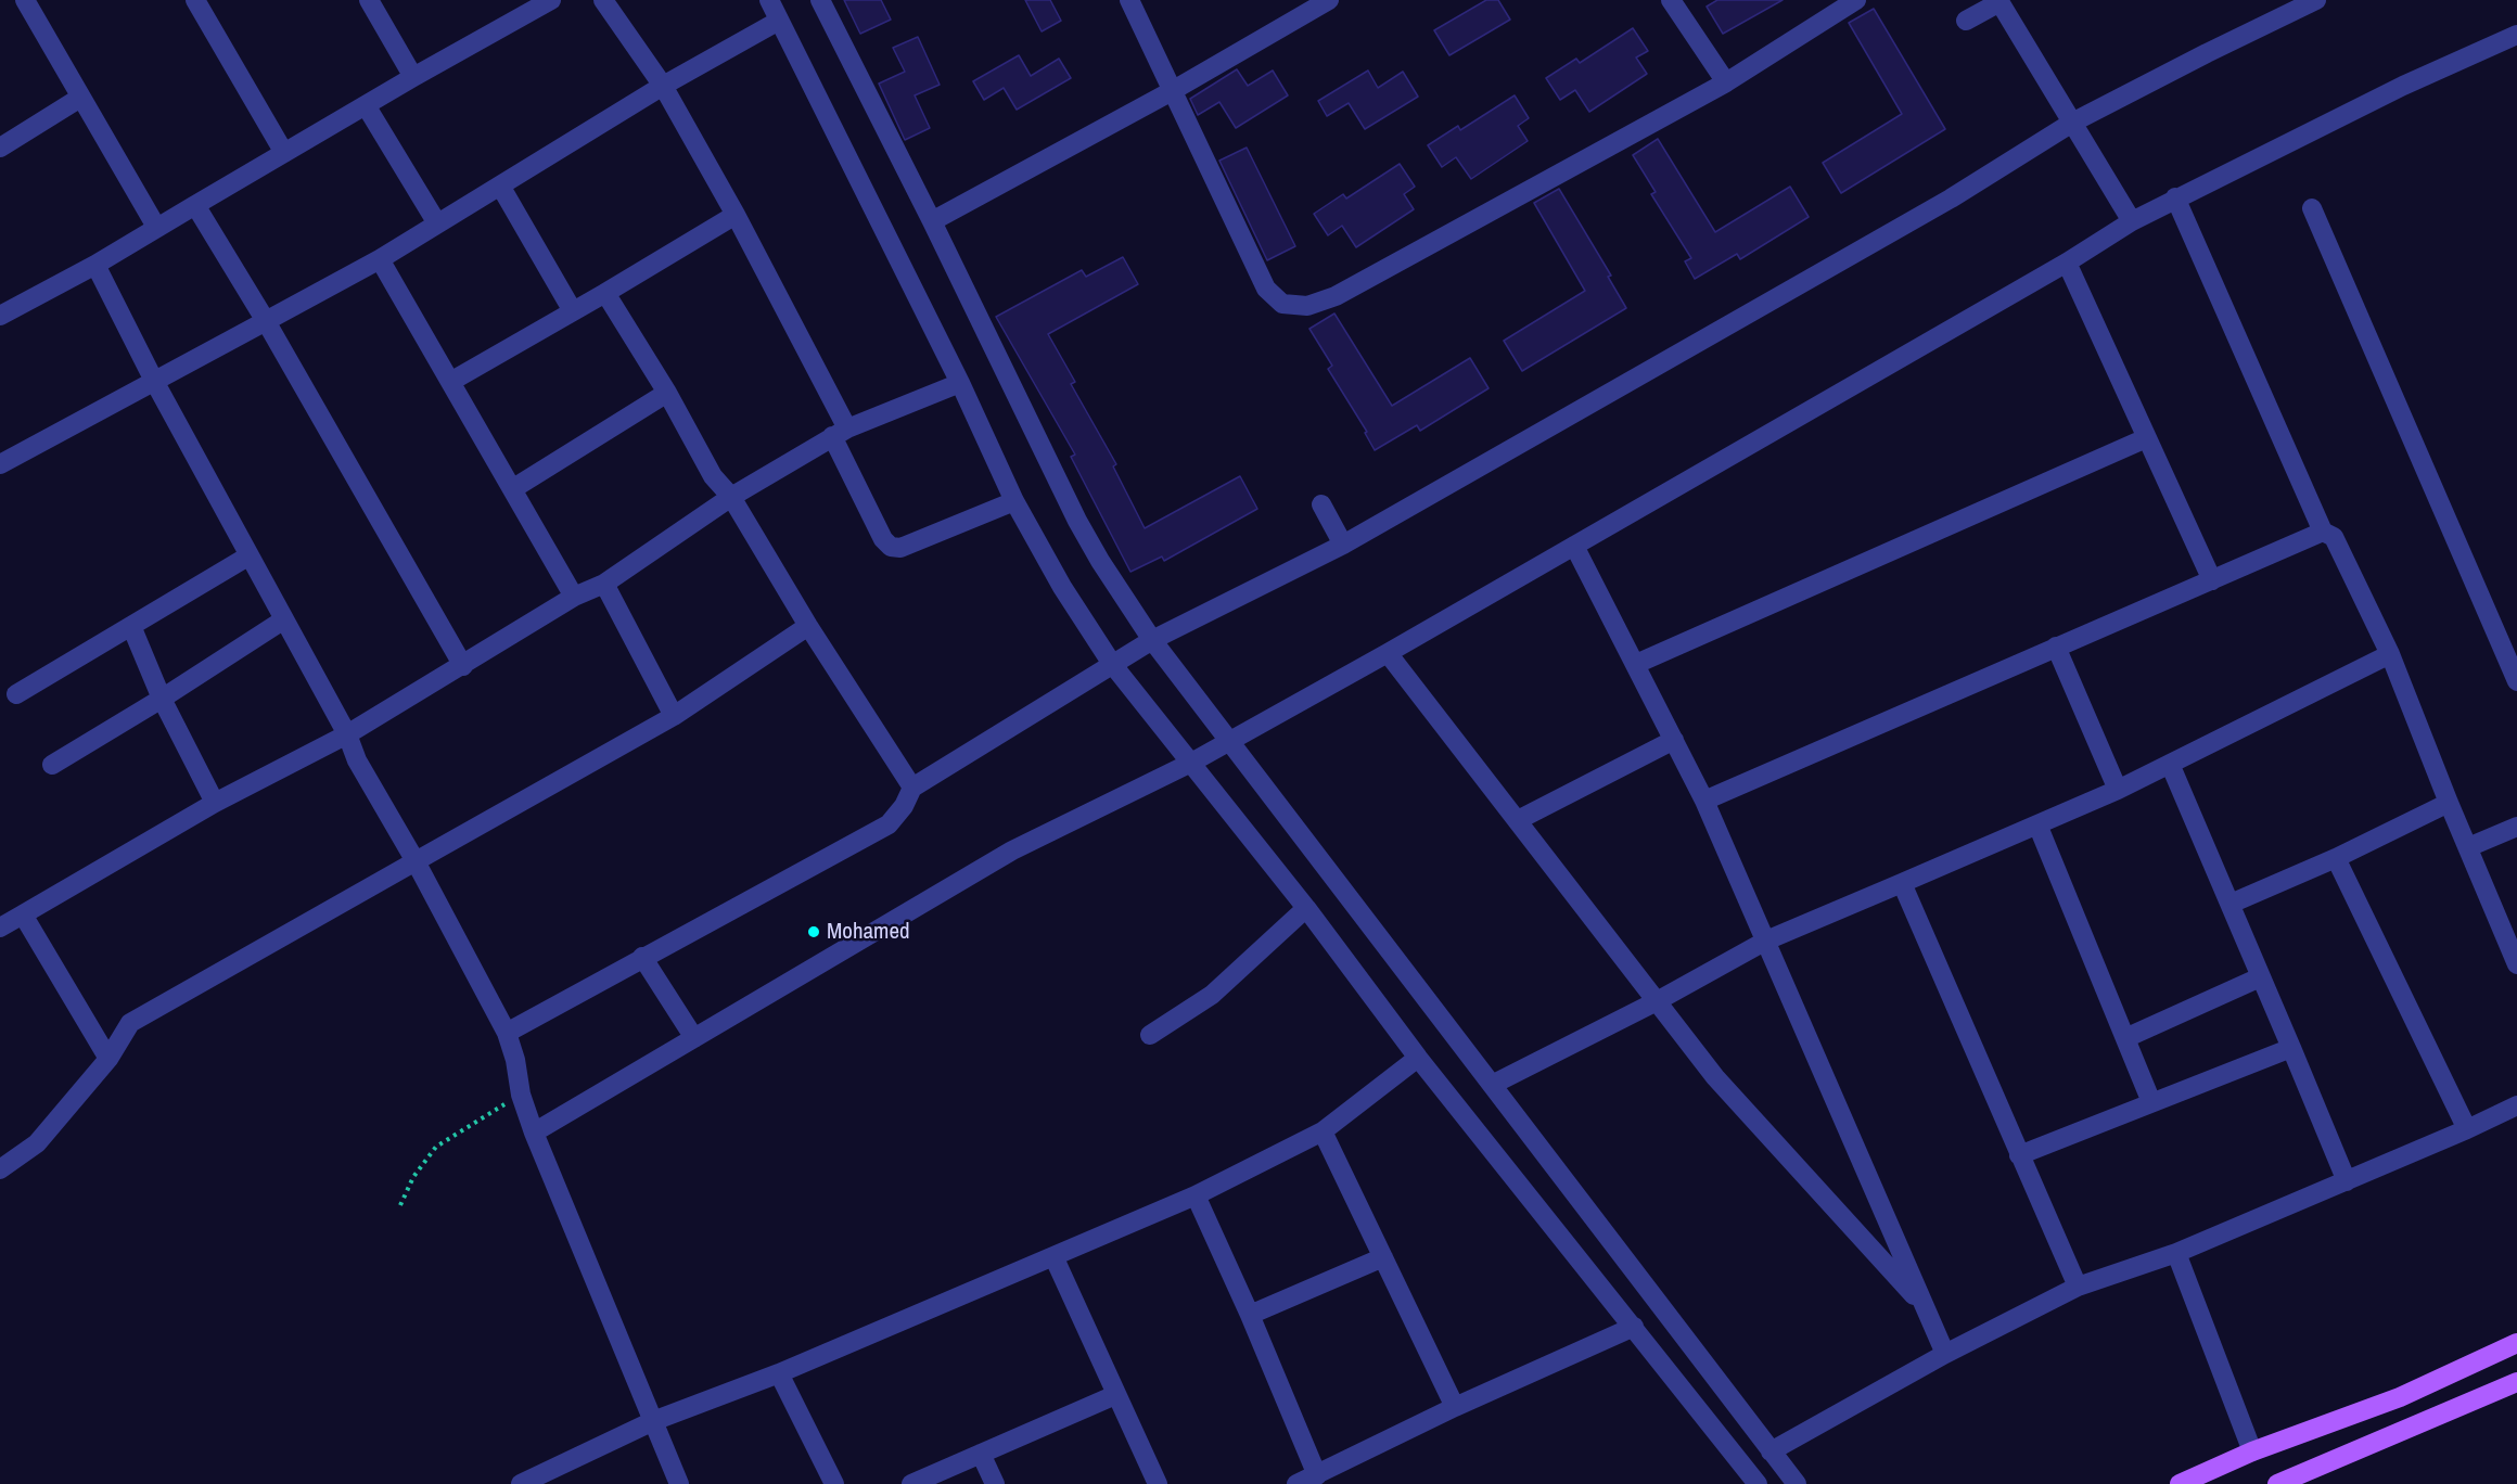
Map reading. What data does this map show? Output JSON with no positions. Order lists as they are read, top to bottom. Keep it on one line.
{"places":["Mohamed"]}
